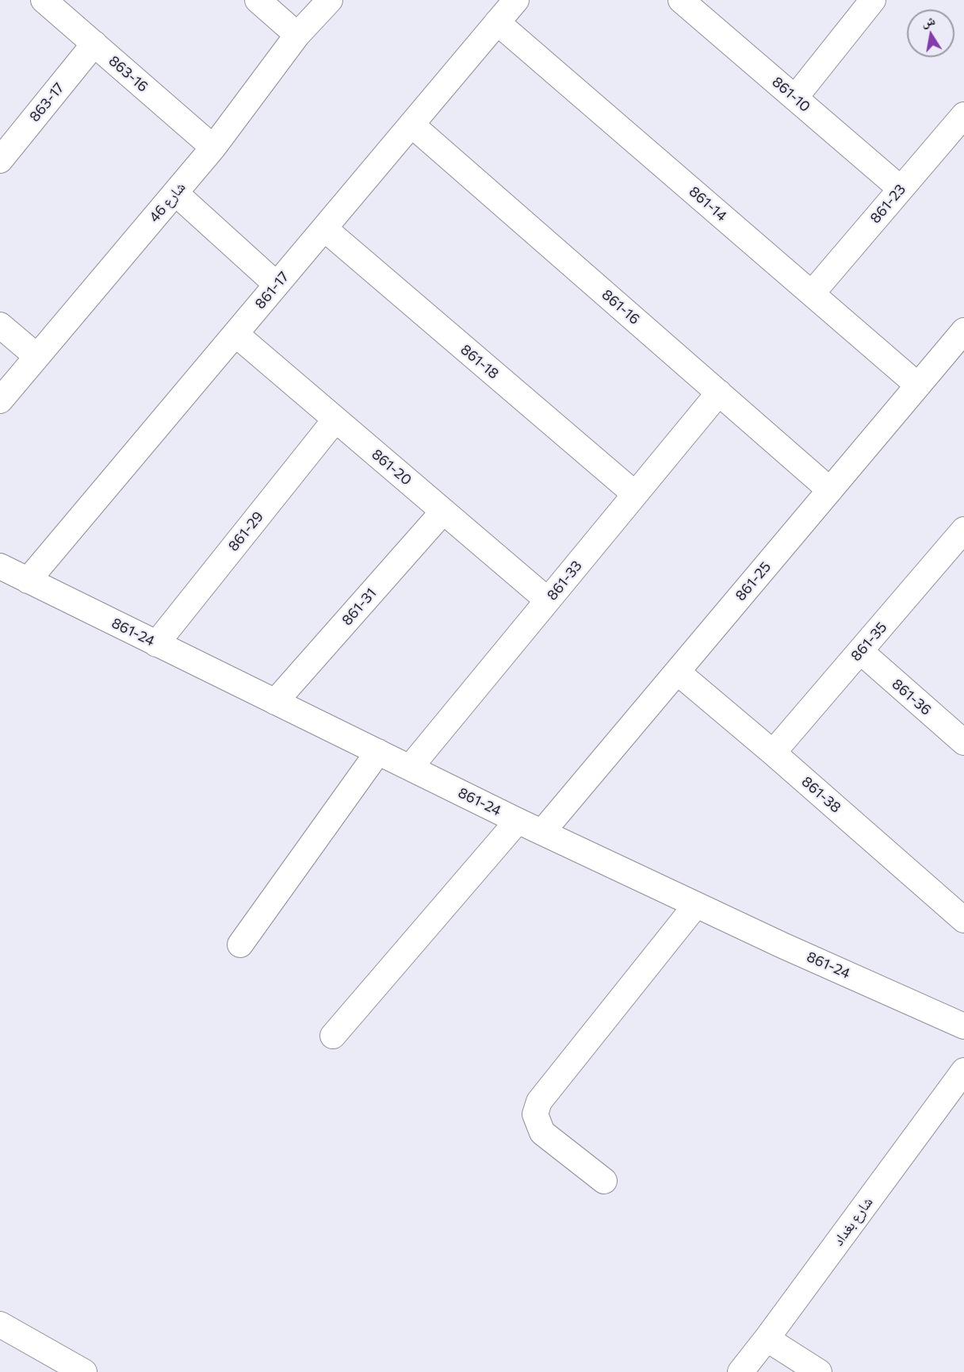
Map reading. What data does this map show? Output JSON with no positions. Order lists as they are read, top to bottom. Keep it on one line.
{"streets":{"street":["863-16","861-10","863-17","شارع 46","861-14","861-23","861-17","861-16","861-18","861-20","861-29","861-33","861-25","861-31","861-24","861-35","861-36","861-38","شارع بغداد"]},"crossings":[["863-16","863-17"],["863-16","شارع 46"],["861-10","861-23"],["861-14","861-23"],["861-14","861-17"],["861-14","861-25"],["861-17","861-16"],["861-17","861-18"],["861-17","861-20"],["861-17","861-24"],["861-16","861-33"],["861-16","861-25"],["861-18","861-33"],["861-20","861-29"],["861-20","861-33"],["861-20","861-31"],["861-29","861-24"],["861-33","861-24"],["861-25","861-24"],["861-25","861-38"],["861-31","861-24"],["861-35","861-36"],["861-35","861-38"]],"north":"top"}
